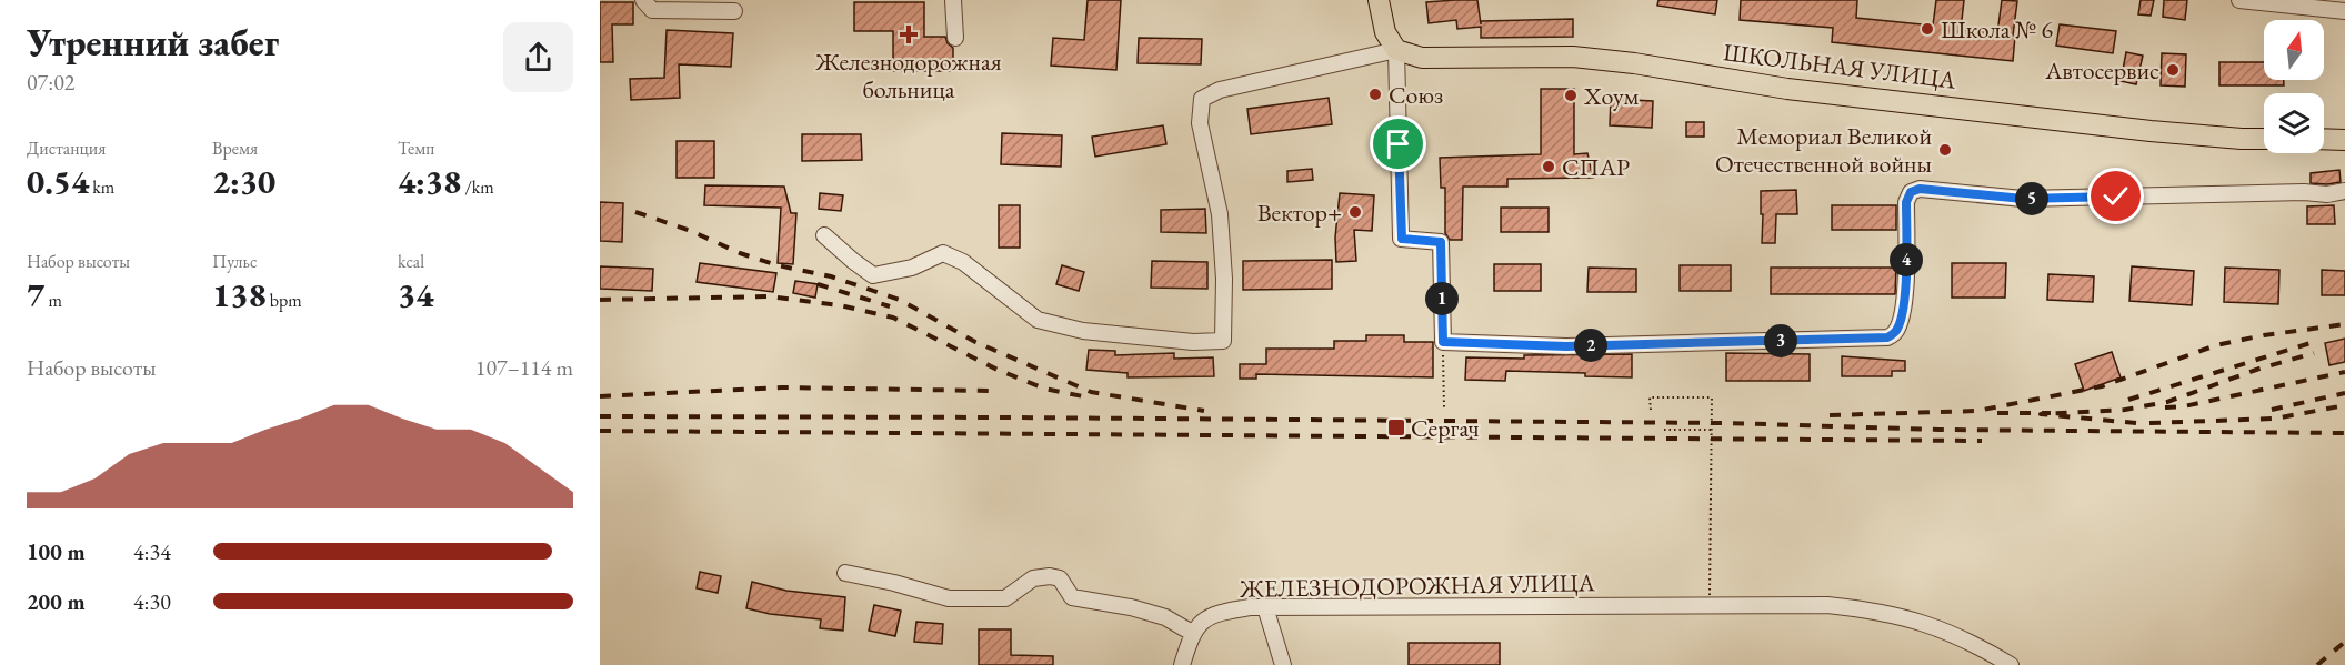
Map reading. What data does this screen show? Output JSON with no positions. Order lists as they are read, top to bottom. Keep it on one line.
{"streets":{"main road":["ШКОЛЬНАЯ УЛИЦА"],"street":["ЖЕЛЕЗНОДОРОЖНАЯ УЛИЦА"]},"places":{"other":["Школа № 6","Автосервис","Союз","Хоум","Мемориал Великой Отечественной войны","СПАР","Вектор+"],"health":["Железнодорожная больница"],"transit":["Сергач"]},"north":"top","page":{"heading":["Утренний забег","07:02"],"stats":[["Дистанция","0.54 km"],["Время","2:30"],["Темп","4:38 /km"],["Набор высоты","7 m"],["Пульс","138 bpm"],["kcal","34"]],"pins":["5","4","1","3","2"],"chart":["Набор высоты","107–114 m"],"list":[{"name":"100 m","note":"4:34"},{"name":"200 m","note":"4:30"}]}}
